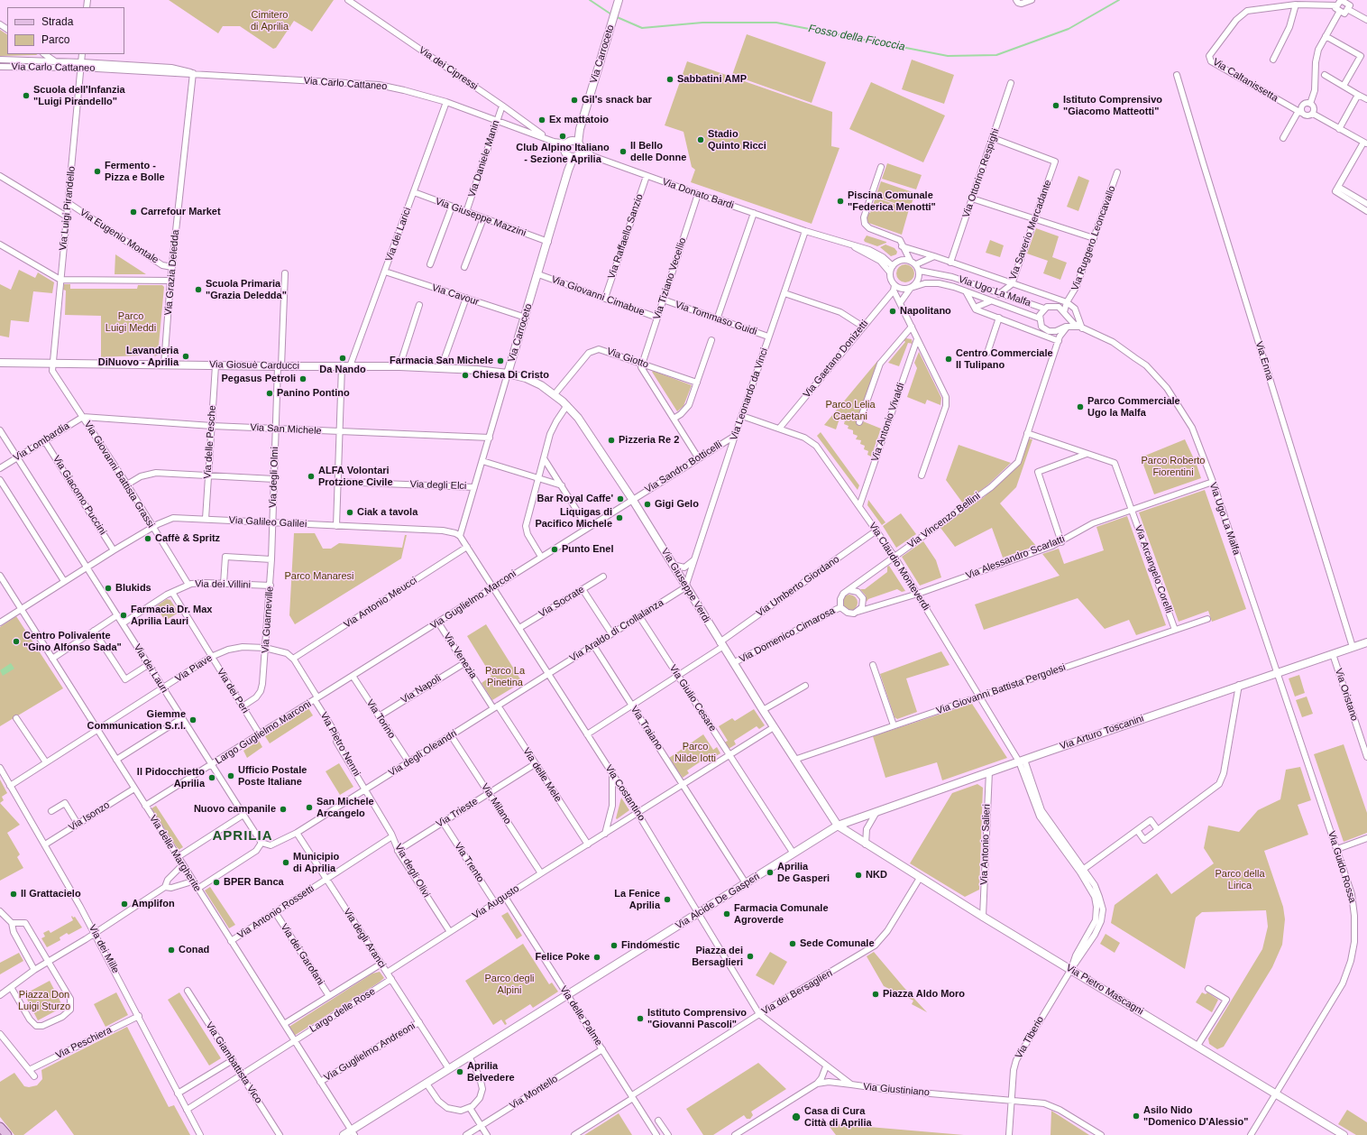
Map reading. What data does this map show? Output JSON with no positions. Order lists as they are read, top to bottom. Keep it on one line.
{"streets":{"street":["Via Carroceto","Via Carlo Cattaneo","Via dei Cipressi","Via Caltanissetta","Via Daniele Manin","Via Ottorino Respighi","Via Donato Bardi","Via Luigi Pirandello","Via Giuseppe Mazzini","Via Saverio Mercadante","Via dei Larici","Via Eugenio Montale","Via Raffaello Sanzio","Via Ruggero Leoncavallo","Via Grazia Deledda","Via Tiziano Vecellio","Via Ugo La Malfa","Via Cavour","Via Giovanni Cimabue","Via Tommaso Guidi","Via Giotto","Via Gaetano Donizetti","Via Enna","Via Giosuè Carducci","Via Leonardo da Vinci","Via Antonio Vivaldi","Via San Michele","Via Lombardia","Via delle Pesche","Via Sandro Botticelli","Via Giovanni Battista Grassi","Via degli Olmi","Via degli Elci","Via Giacomo Puccini","Via Vincenzo Bellini","Via Galileo Galilei","Via Alessandro Scarlatti","Via Claudio Monteverdi","Via Arcangelo Corelli","Via dei Villini","Via Giuseppe Verdi","Via Umberto Giordano","Via Guglielmo Marconi","Via Socrate","Via Antonio Meucci","Via Guarneville","Via Araldo di Crollalanza","Via Domenico Cimarosa","Via Venezia","Via dei Lauri","Via Piave","Via Napoli","Via Giovanni Battista Pergolesi","Via dei Peri","Via Oristano","Via Giulio Cesare","Via Torino","Via Traiano","Largo Guglielmo Marconi","Via Arturo Toscanini","Via Pietro Nenni","Via degli Oleandri","Via delle Mele","Via Costantino","Via Milano","Via Trieste","Via Isonzo","Via Antonio Salieri","Via delle Margherite","Via Trento","Via Guido Rossa","Via degli Olivi","Via Alcide De Gasperi","Via Augusto","Via Antonio Rossetti","Via degli Aranci","Via dei Mille","Via dei Garofani","Via Pietro Mascagni","Via dei Bersaglieri","Largo delle Rose","Via delle Palme","Via Tiberio","Via Peschiera","Via Guglielmo Andreoni","Via Giambattista Vico","Via Giustiniano","Via Montello"]},"crossings":[["Via Carroceto","Via Carlo Cattaneo"],["Via Carroceto","Via Donato Bardi"],["Via Carroceto","Via Giuseppe Mazzini"],["Via Carroceto","Via Cavour"],["Via Carroceto","Via Giovanni Cimabue"],["Via Carroceto","Via Giosuè Carducci"],["Via Carroceto","Via San Michele"],["Via Carroceto","Via degli Elci"],["Via Carroceto","Via Galileo Galilei"],["Via Carroceto","Via Giuseppe Verdi"],["Via Carroceto","Via Costantino"],["Via Carlo Cattaneo","Via dei Cipressi"],["Via Carlo Cattaneo","Via Daniele Manin"],["Via Carlo Cattaneo","Via Donato Bardi"],["Via Carlo Cattaneo","Via Luigi Pirandello"],["Via Carlo Cattaneo","Via dei Larici"],["Via Carlo Cattaneo","Via Grazia Deledda"],["Via dei Cipressi","Via Daniele Manin"],["Via Daniele Manin","Via Giuseppe Mazzini"],["Via Ottorino Respighi","Via Saverio Mercadante"],["Via Ottorino Respighi","Via Ugo La Malfa"],["Via Donato Bardi","Via Raffaello Sanzio"],["Via Donato Bardi","Via Tiziano Vecellio"],["Via Donato Bardi","Via Leonardo da Vinci"],["Via Luigi Pirandello","Via Eugenio Montale"],["Via Luigi Pirandello","Via Giosuè Carducci"],["Via Luigi Pirandello","Via Giovanni Battista Grassi"],["Via Giuseppe Mazzini","Via dei Larici"],["Via Saverio Mercadante","Via Ugo La Malfa"],["Via dei Larici","Via Cavour"],["Via dei Larici","Via Giosuè Carducci"],["Via Eugenio Montale","Via Grazia Deledda"],["Via Raffaello Sanzio","Via Giovanni Cimabue"],["Via Ruggero Leoncavallo","Via Ugo La Malfa"],["Via Grazia Deledda","Via Giosuè Carducci"],["Via Tiziano Vecellio","Via Giovanni Cimabue"],["Via Tiziano Vecellio","Via Tommaso Guidi"],["Via Tiziano Vecellio","Via Giotto"],["Via Ugo La Malfa","Via Gaetano Donizetti"],["Via Ugo La Malfa","Via Alessandro Scarlatti"],["Via Ugo La Malfa","Via Arturo Toscanini"],["Via Ugo La Malfa","Via Guido Rossa"],["Via Tommaso Guidi","Via Leonardo da Vinci"],["Via Giotto","Via Giuseppe Verdi"],["Via Gaetano Donizetti","Via Claudio Monteverdi"],["Via Enna","Via Arturo Toscanini"],["Via Giosuè Carducci","Via delle Pesche"],["Via Giosuè Carducci","Via Giovanni Battista Grassi"],["Via Giosuè Carducci","Via degli Olmi"],["Via Giosuè Carducci","Via Giuseppe Verdi"],["Via Leonardo da Vinci","Via Sandro Botticelli"],["Via Leonardo da Vinci","Via Claudio Monteverdi"],["Via Leonardo da Vinci","Via Giuseppe Verdi"],["Via Leonardo da Vinci","Via Araldo di Crollalanza"],["Via Antonio Vivaldi","Via Claudio Monteverdi"],["Via San Michele","Via Lombardia"],["Via San Michele","Via delle Pesche"],["Via San Michele","Via Giovanni Battista Grassi"],["Via San Michele","Via degli Olmi"],["Via Lombardia","Via Giovanni Battista Grassi"],["Via Lombardia","Via Giacomo Puccini"],["Via Lombardia","Via dei Lauri"],["Via delle Pesche","Via Galileo Galilei"],["Via Sandro Botticelli","Via Giuseppe Verdi"],["Via Sandro Botticelli","Via Guglielmo Marconi"],["Via Giovanni Battista Grassi","Via Galileo Galilei"],["Via Giovanni Battista Grassi","Via dei Villini"],["Via degli Olmi","Via Galileo Galilei"],["Via degli Olmi","Via Guarneville"],["Via Giacomo Puccini","Via Galileo Galilei"],["Via Vincenzo Bellini","Via Alessandro Scarlatti"],["Via Vincenzo Bellini","Via Claudio Monteverdi"],["Via Vincenzo Bellini","Via Domenico Cimarosa"],["Via Galileo Galilei","Via Guarneville"],["Via Galileo Galilei","Via dei Lauri"],["Via Galileo Galilei","Via Costantino"],["Via Galileo Galilei","Via delle Margherite"],["Via Alessandro Scarlatti","Via Claudio Monteverdi"],["Via Alessandro Scarlatti","Via Arcangelo Corelli"],["Via Alessandro Scarlatti","Via Domenico Cimarosa"],["Via Claudio Monteverdi","Via Umberto Giordano"],["Via Claudio Monteverdi","Via Giovanni Battista Pergolesi"],["Via Claudio Monteverdi","Via Arturo Toscanini"],["Via Claudio Monteverdi","Via Tiberio"],["Via Arcangelo Corelli","Via Giovanni Battista Pergolesi"],["Via dei Villini","Via Guarneville"],["Via dei Villini","Via dei Lauri"],["Via dei Villini","Via dei Peri"],["Via Giuseppe Verdi","Via Umberto Giordano"],["Via Giuseppe Verdi","Via Guglielmo Marconi"],["Via Giuseppe Verdi","Via Araldo di Crollalanza"],["Via Giuseppe Verdi","Via Domenico Cimarosa"],["Via Giuseppe Verdi","Via Giovanni Battista Pergolesi"],["Via Giuseppe Verdi","Via Arturo Toscanini"],["Via Giuseppe Verdi","Via Alcide De Gasperi"],["Via Giuseppe Verdi","Via Augusto"],["Via Giuseppe Verdi","Via Pietro Mascagni"],["Via Umberto Giordano","Via Giulio Cesare"],["Via Umberto Giordano","Via Traiano"],["Via Umberto Giordano","Via Costantino"],["Via Guglielmo Marconi","Via Venezia"],["Via Guglielmo Marconi","Via Piave"],["Via Guglielmo Marconi","Via Torino"],["Via Guglielmo Marconi","Largo Guglielmo Marconi"],["Via Guglielmo Marconi","Via Pietro Nenni"],["Via Guglielmo Marconi","Via Costantino"],["Via Socrate","Via Costantino"],["Via Antonio Meucci","Via Piave"],["Via Antonio Meucci","Via Costantino"],["Via Guarneville","Via Piave"],["Via Guarneville","Via dei Peri"],["Via Araldo di Crollalanza","Via Giulio Cesare"],["Via Araldo di Crollalanza","Via Traiano"],["Via Araldo di Crollalanza","Via degli Oleandri"],["Via Araldo di Crollalanza","Via Costantino"],["Via Venezia","Via Napoli"],["Via Venezia","Via degli Oleandri"],["Via Venezia","Via delle Mele"],["Via dei Lauri","Via Piave"],["Via dei Lauri","Largo Guglielmo Marconi"],["Via dei Lauri","Via degli Oleandri"],["Via Piave","Via dei Peri"],["Via Piave","Largo Guglielmo Marconi"],["Via Piave","Via Pietro Nenni"],["Via Piave","Via delle Margherite"],["Via Piave","Via dei Mille"],["Via Napoli","Via Torino"],["Via dei Peri","Largo Guglielmo Marconi"],["Via Oristano","Via Arturo Toscanini"],["Via Giulio Cesare","Via Alcide De Gasperi"],["Via Giulio Cesare","Via Augusto"],["Via Torino","Via degli Oleandri"],["Via Traiano","Via Alcide De Gasperi"],["Via Traiano","Via Augusto"],["Largo Guglielmo Marconi","Via Pietro Nenni"],["Largo Guglielmo Marconi","Via delle Margherite"],["Via Arturo Toscanini","Via Antonio Salieri"],["Via Arturo Toscanini","Via Guido Rossa"],["Via Arturo Toscanini","Via Alcide De Gasperi"],["Via Arturo Toscanini","Via Pietro Mascagni"],["Via Pietro Nenni","Via degli Oleandri"],["Via Pietro Nenni","Via degli Olivi"],["Via degli Oleandri","Via delle Mele"],["Via degli Oleandri","Via Costantino"],["Via degli Oleandri","Via Milano"],["Via degli Oleandri","Via degli Olivi"],["Via degli Oleandri","Via degli Aranci"],["Via delle Mele","Via Trieste"],["Via delle Mele","Via Augusto"],["Via Costantino","Via Alcide De Gasperi"],["Via Costantino","Via Augusto"],["Via Costantino","Via Giustiniano"],["Via Milano","Via Trieste"],["Via Milano","Via Augusto"],["Via Trieste","Via Trento"],["Via Trieste","Via degli Olivi"],["Via Isonzo","Via delle Margherite"],["Via Isonzo","Via dei Mille"],["Via Antonio Salieri","Via Pietro Mascagni"],["Via delle Margherite","Via Alcide De Gasperi"],["Via delle Margherite","Via Antonio Rossetti"],["Via delle Margherite","Largo delle Rose"],["Via delle Margherite","Via Guglielmo Andreoni"],["Via Trento","Via Augusto"],["Via Guido Rossa","Via Pietro Mascagni"],["Via degli Olivi","Via Augusto"],["Via degli Olivi","Via Antonio Rossetti"],["Via Alcide De Gasperi","Via degli Aranci"],["Via Alcide De Gasperi","Via Pietro Mascagni"],["Via Alcide De Gasperi","Via delle Palme"],["Via Alcide De Gasperi","Via Giustiniano"],["Via Augusto","Via degli Aranci"],["Via Augusto","Via delle Palme"],["Via Antonio Rossetti","Via degli Aranci"],["Via Antonio Rossetti","Via dei Garofani"],["Via degli Aranci","Largo delle Rose"],["Via degli Aranci","Via Guglielmo Andreoni"],["Via dei Mille","Largo delle Rose"],["Via dei Mille","Via Peschiera"],["Via dei Garofani","Largo delle Rose"],["Via Pietro Mascagni","Via dei Bersaglieri"],["Via Pietro Mascagni","Via Tiberio"],["Via dei Bersaglieri","Via delle Palme"],["Via dei Bersaglieri","Via Giustiniano"],["Largo delle Rose","Via Giambattista Vico"],["Via delle Palme","Via Montello"],["Via Tiberio","Via Giustiniano"]],"districts":["APRILIA"],"water":["Fosso della Ficoccia"],"parks":["Cimitero di Aprilia","Parco Luigi Meddi","Parco Lelia Caetani","Parco Roberto Fiorentini","Parco Manaresi","Parco La Pinetina","Parco Nilde Iotti","Parco della Lirica","Parco degli Alpini","Piazza Don Luigi Sturzo"],"places":["Sabbatini AMP","Scuola dell'Infanzia \"Luigi Pirandello\"","Gil's snack bar","Istituto Comprensivo \"Giacomo Matteotti\"","Ex mattatoio","Club Alpino Italiano - Sezione Aprilia","Stadio Quinto Ricci","Il Bello delle Donne","Fermento - Pizza e Bolle","Piscina Comunale \"Federica Menotti\"","Carrefour Market","Scuola Primaria \"Grazia Deledda\"","Napolitano","Lavanderia DiNuovo - Aprilia","Da Nando","Centro Commerciale Il Tulipano","Farmacia San Michele","Chiesa Di Cristo","Pegasus Petroli","Panino Pontino","Parco Commerciale Ugo la Malfa","Pizzeria Re 2","ALFA Volontari Protzione Civile","Bar Royal Caffe'","Gigi Gelo","Ciak a tavola","Liquigas di Pacifico Michele","Caffè & Spritz","Punto Enel","Blukids","Farmacia Dr. Max Aprilia Lauri","Centro Polivalente \"Gino Alfonso Sada\"","Giemme Communication S.r.l.","Ufficio Postale Poste Italiane","Il Pidocchietto Aprilia","San Michele Arcangelo","Nuovo campanile","Municipio di Aprilia","Aprilia De Gasperi","NKD","BPER Banca","Il Grattacielo","La Fenice Aprilia","Amplifon","Farmacia Comunale Agroverde","Sede Comunale","Findomestic","Conad","Piazza dei Bersaglieri","Felice Poke","Piazza Aldo Moro","Istituto Comprensivo \"Giovanni Pascoli\"","Aprilia Belvedere","Asilo Nido \"Domenico D'Alessio\"","Casa di Cura Città di Aprilia"],"legend":["Strada","Parco"]}
